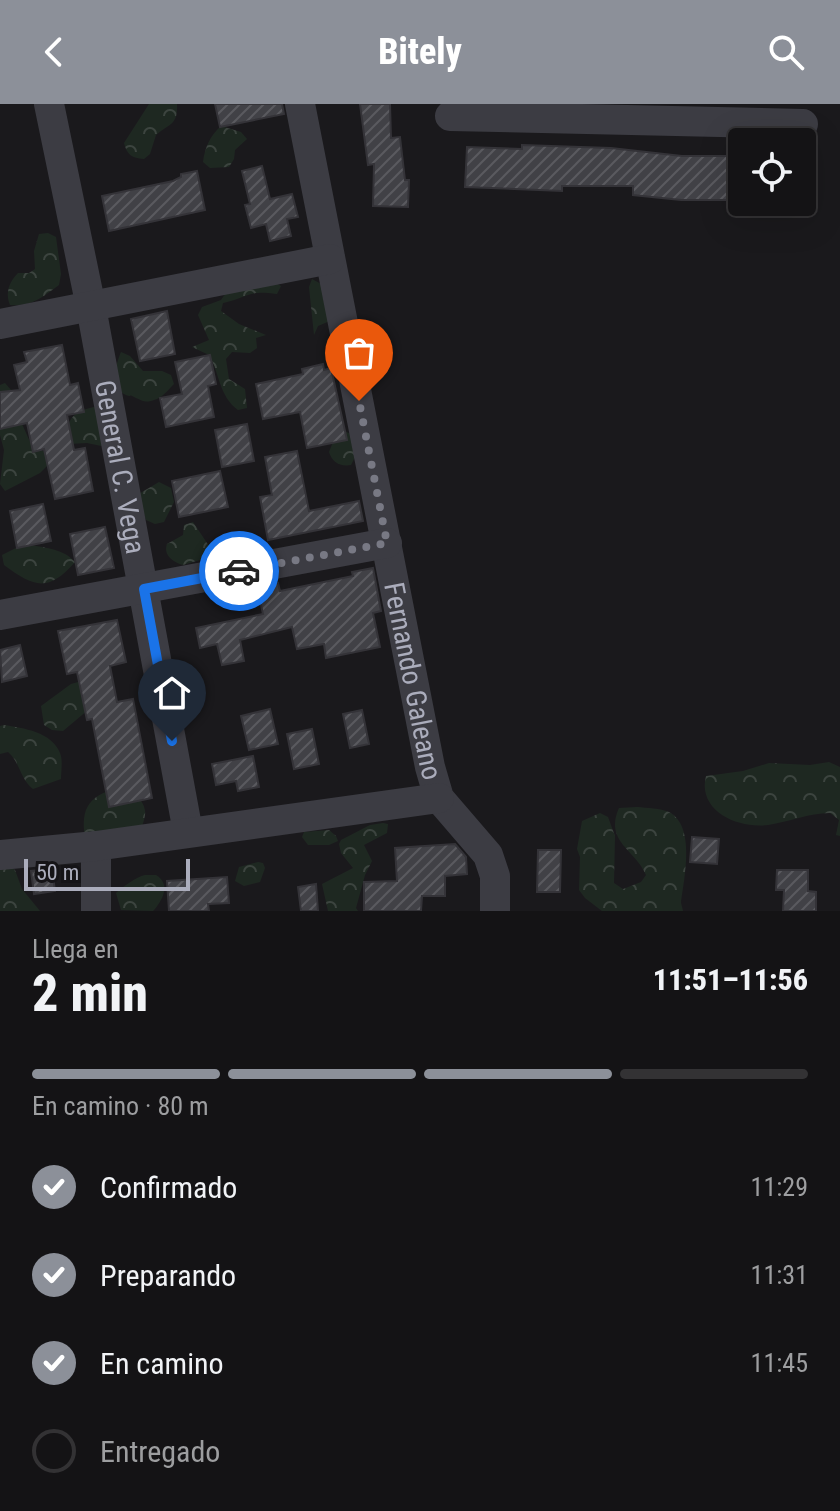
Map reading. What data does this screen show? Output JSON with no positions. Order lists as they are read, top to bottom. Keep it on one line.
{"streets":{"street":["General C. Vega","Fernando Galeano"]},"scale_bar":"50 m","page":{"header":"Bitely","scale":"50 m","heading":["2 min","Llega en","11:51–11:56"],"bar":"En camino · 80 m","list":[["Confirmado","11:29"],["Preparando","11:31"],["En camino","11:45"],"Entregado"]}}
